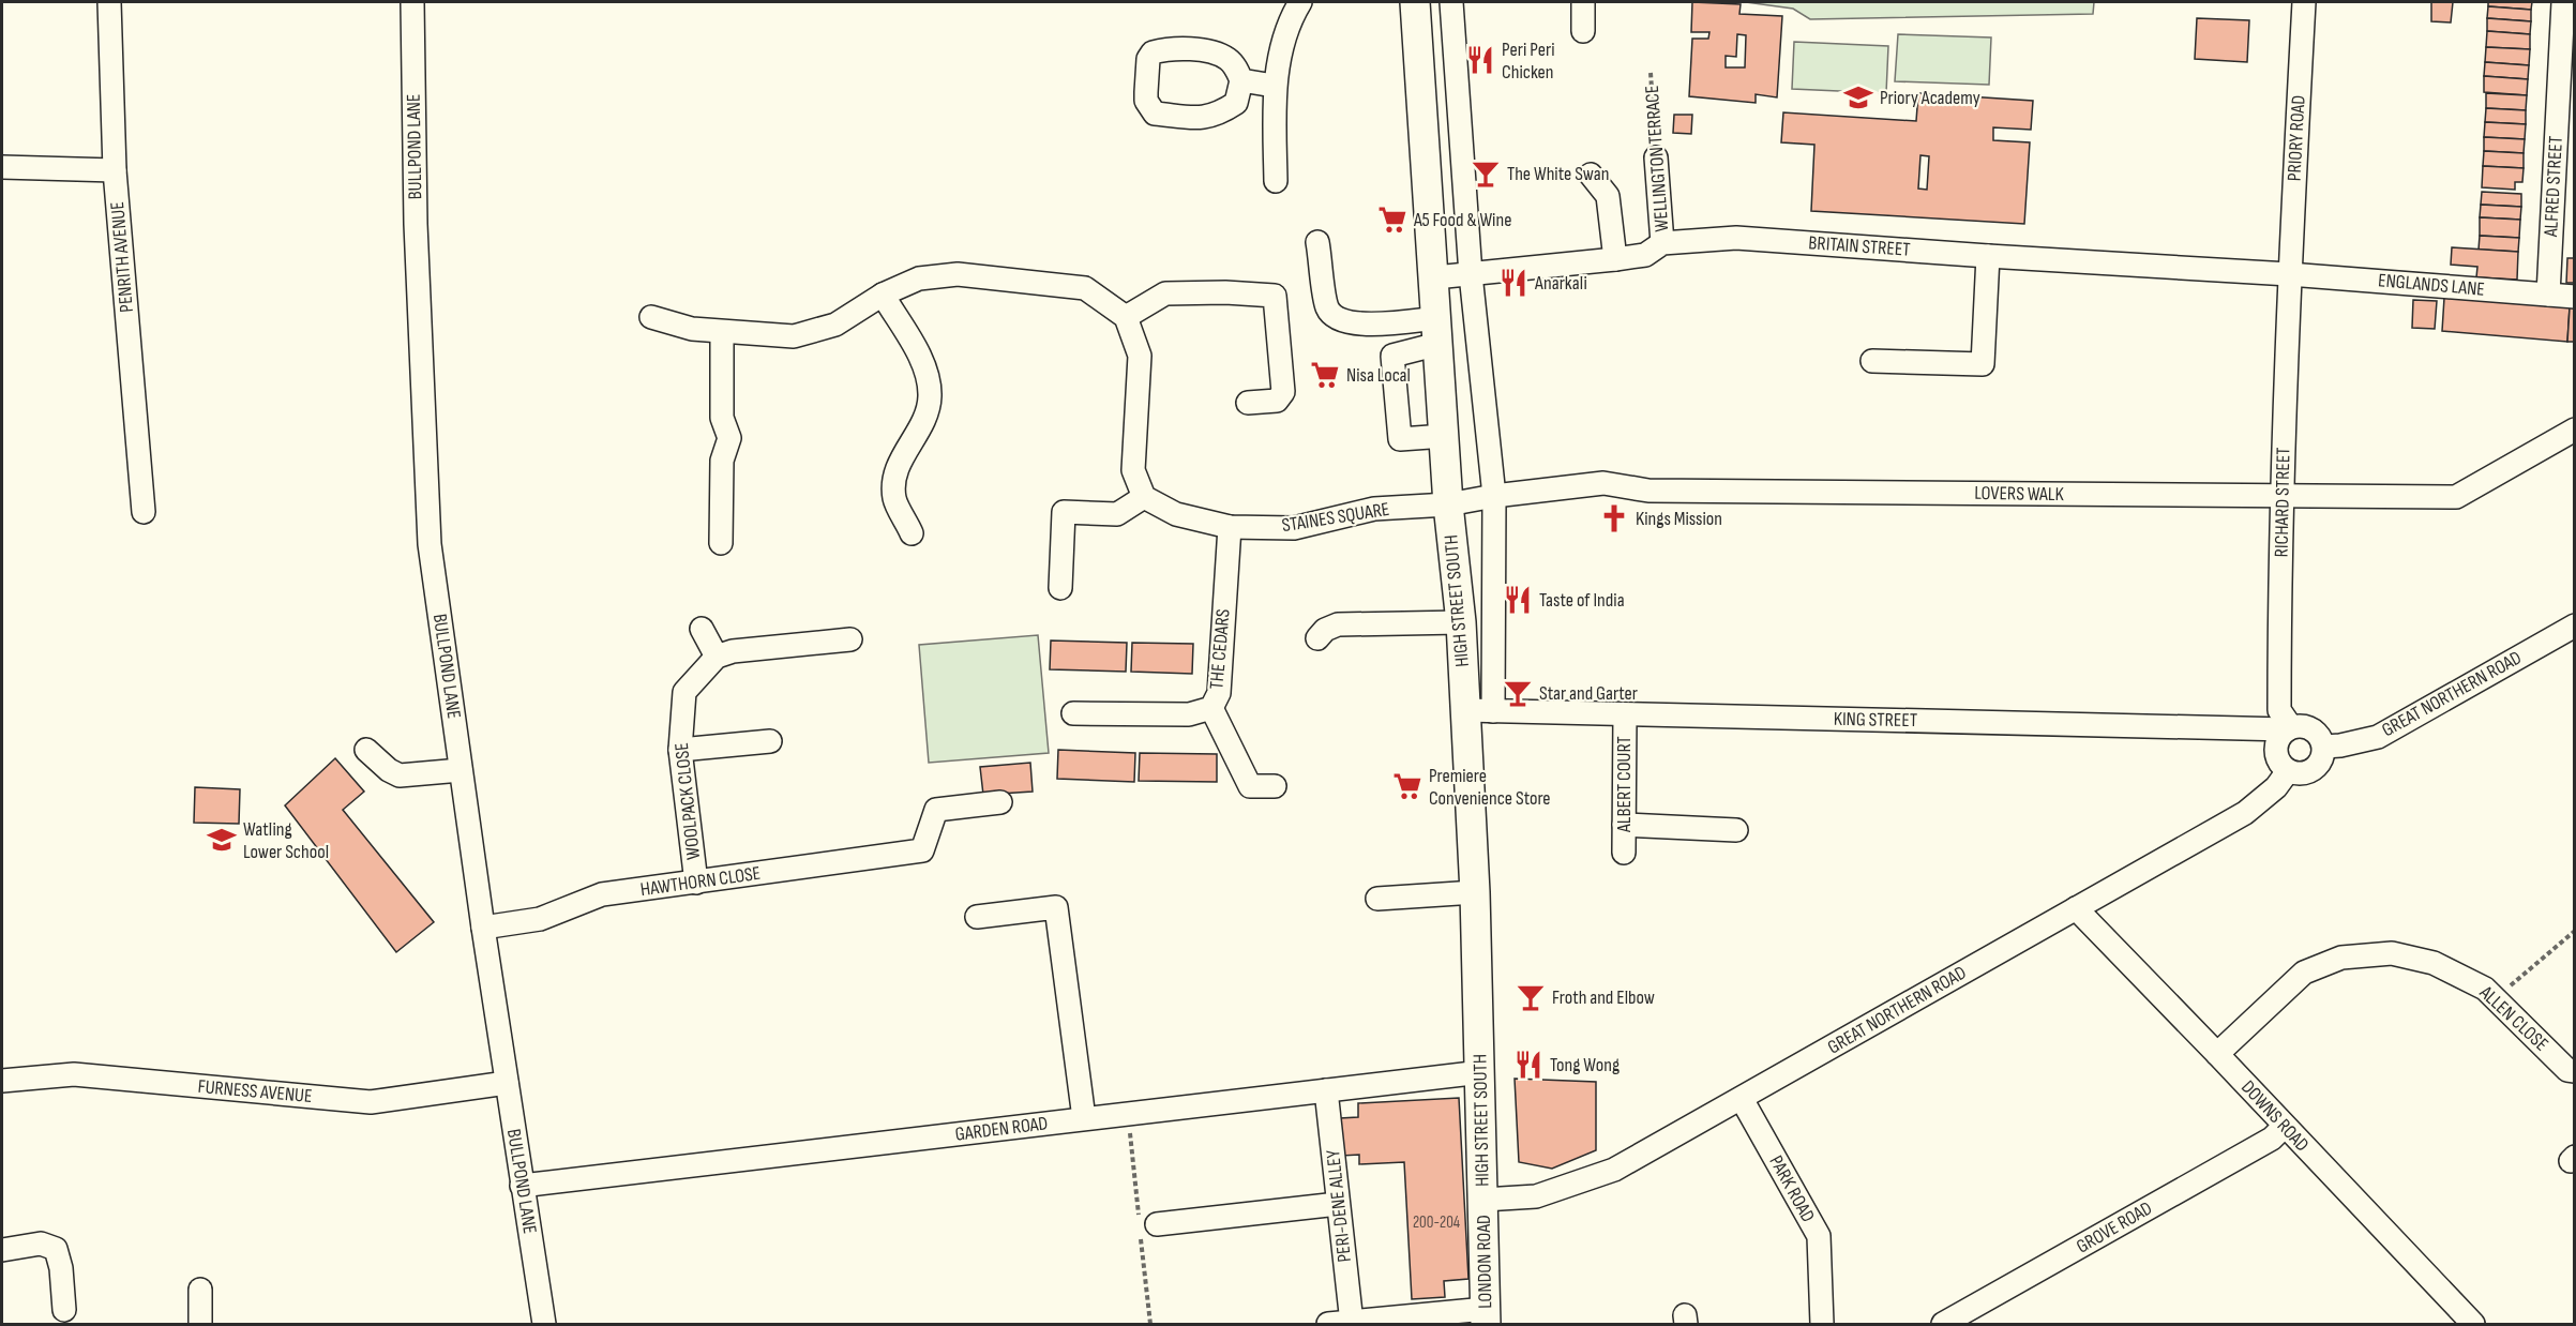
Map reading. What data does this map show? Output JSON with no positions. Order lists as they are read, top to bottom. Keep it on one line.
{"streets":{"main road":["HIGH STREET SOUTH","LONDON ROAD"],"street":["PRIORY ROAD","BULLPOND LANE","WELLINGTON TERRACE","ALFRED STREET","BRITAIN STREET","PENRITH AVENUE","ENGLANDS LANE","LOVERS WALK","RICHARD STREET","STAINES SQUARE","THE CEDARS","GREAT NORTHERN ROAD","KING STREET","ALBERT COURT","WOOLPACK CLOSE","HAWTHORN CLOSE","ALLEN CLOSE","FURNESS AVENUE","DOWNS ROAD","GARDEN ROAD","PARK ROAD","PERI-DENE ALLEY","GROVE ROAD"]},"crossings":[["PRIORY ROAD","BRITAIN STREET"],["PRIORY ROAD","ENGLANDS LANE"],["PRIORY ROAD","RICHARD STREET"],["BULLPOND LANE","HAWTHORN CLOSE"],["BULLPOND LANE","FURNESS AVENUE"],["BULLPOND LANE","GARDEN ROAD"],["WELLINGTON TERRACE","BRITAIN STREET"],["ALFRED STREET","ENGLANDS LANE"],["BRITAIN STREET","ENGLANDS LANE"],["BRITAIN STREET","RICHARD STREET"],["BRITAIN STREET","HIGH STREET SOUTH"],["ENGLANDS LANE","RICHARD STREET"],["LOVERS WALK","RICHARD STREET"],["LOVERS WALK","STAINES SQUARE"],["LOVERS WALK","HIGH STREET SOUTH"],["RICHARD STREET","GREAT NORTHERN ROAD"],["RICHARD STREET","KING STREET"],["STAINES SQUARE","HIGH STREET SOUTH"],["STAINES SQUARE","THE CEDARS"],["HIGH STREET SOUTH","GREAT NORTHERN ROAD"],["HIGH STREET SOUTH","KING STREET"],["HIGH STREET SOUTH","GARDEN ROAD"],["HIGH STREET SOUTH","LONDON ROAD"],["GREAT NORTHERN ROAD","KING STREET"],["GREAT NORTHERN ROAD","DOWNS ROAD"],["GREAT NORTHERN ROAD","PARK ROAD"],["GREAT NORTHERN ROAD","LONDON ROAD"],["KING STREET","ALBERT COURT"],["WOOLPACK CLOSE","HAWTHORN CLOSE"],["ALLEN CLOSE","DOWNS ROAD"],["DOWNS ROAD","GROVE ROAD"],["GARDEN ROAD","PERI-DENE ALLEY"]],"places":{"restaurant":["Peri Peri Chicken","Anarkali","Taste of India","Tong Wong"],"school or university":["Priory Academy","Watling Lower School"],"bar":["The White Swan","Star and Garter","Froth and Elbow"],"supermarket":["A5 Food & Wine","Nisa Local","Premiere Convenience Store"],"church":["Kings Mission"]},"house_numbers":["200-204"]}
